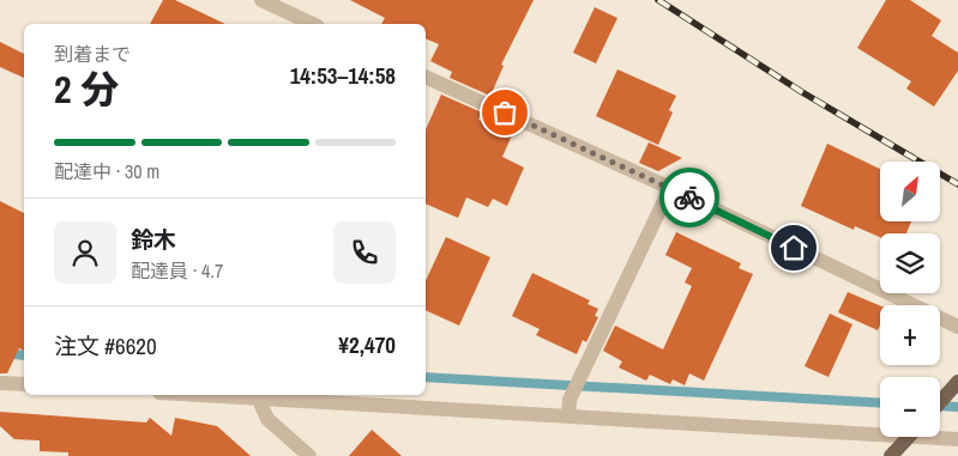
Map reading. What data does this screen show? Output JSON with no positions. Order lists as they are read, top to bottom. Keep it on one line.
{"north":"top right","page":{"heading":["2 分","到着まで","14:53–14:58"],"panel":["鈴木","配達員 · 4.7","注文 #6620","¥2,470"],"bar":"配達中 · 30 m","map_buttons":["+","−"]}}
